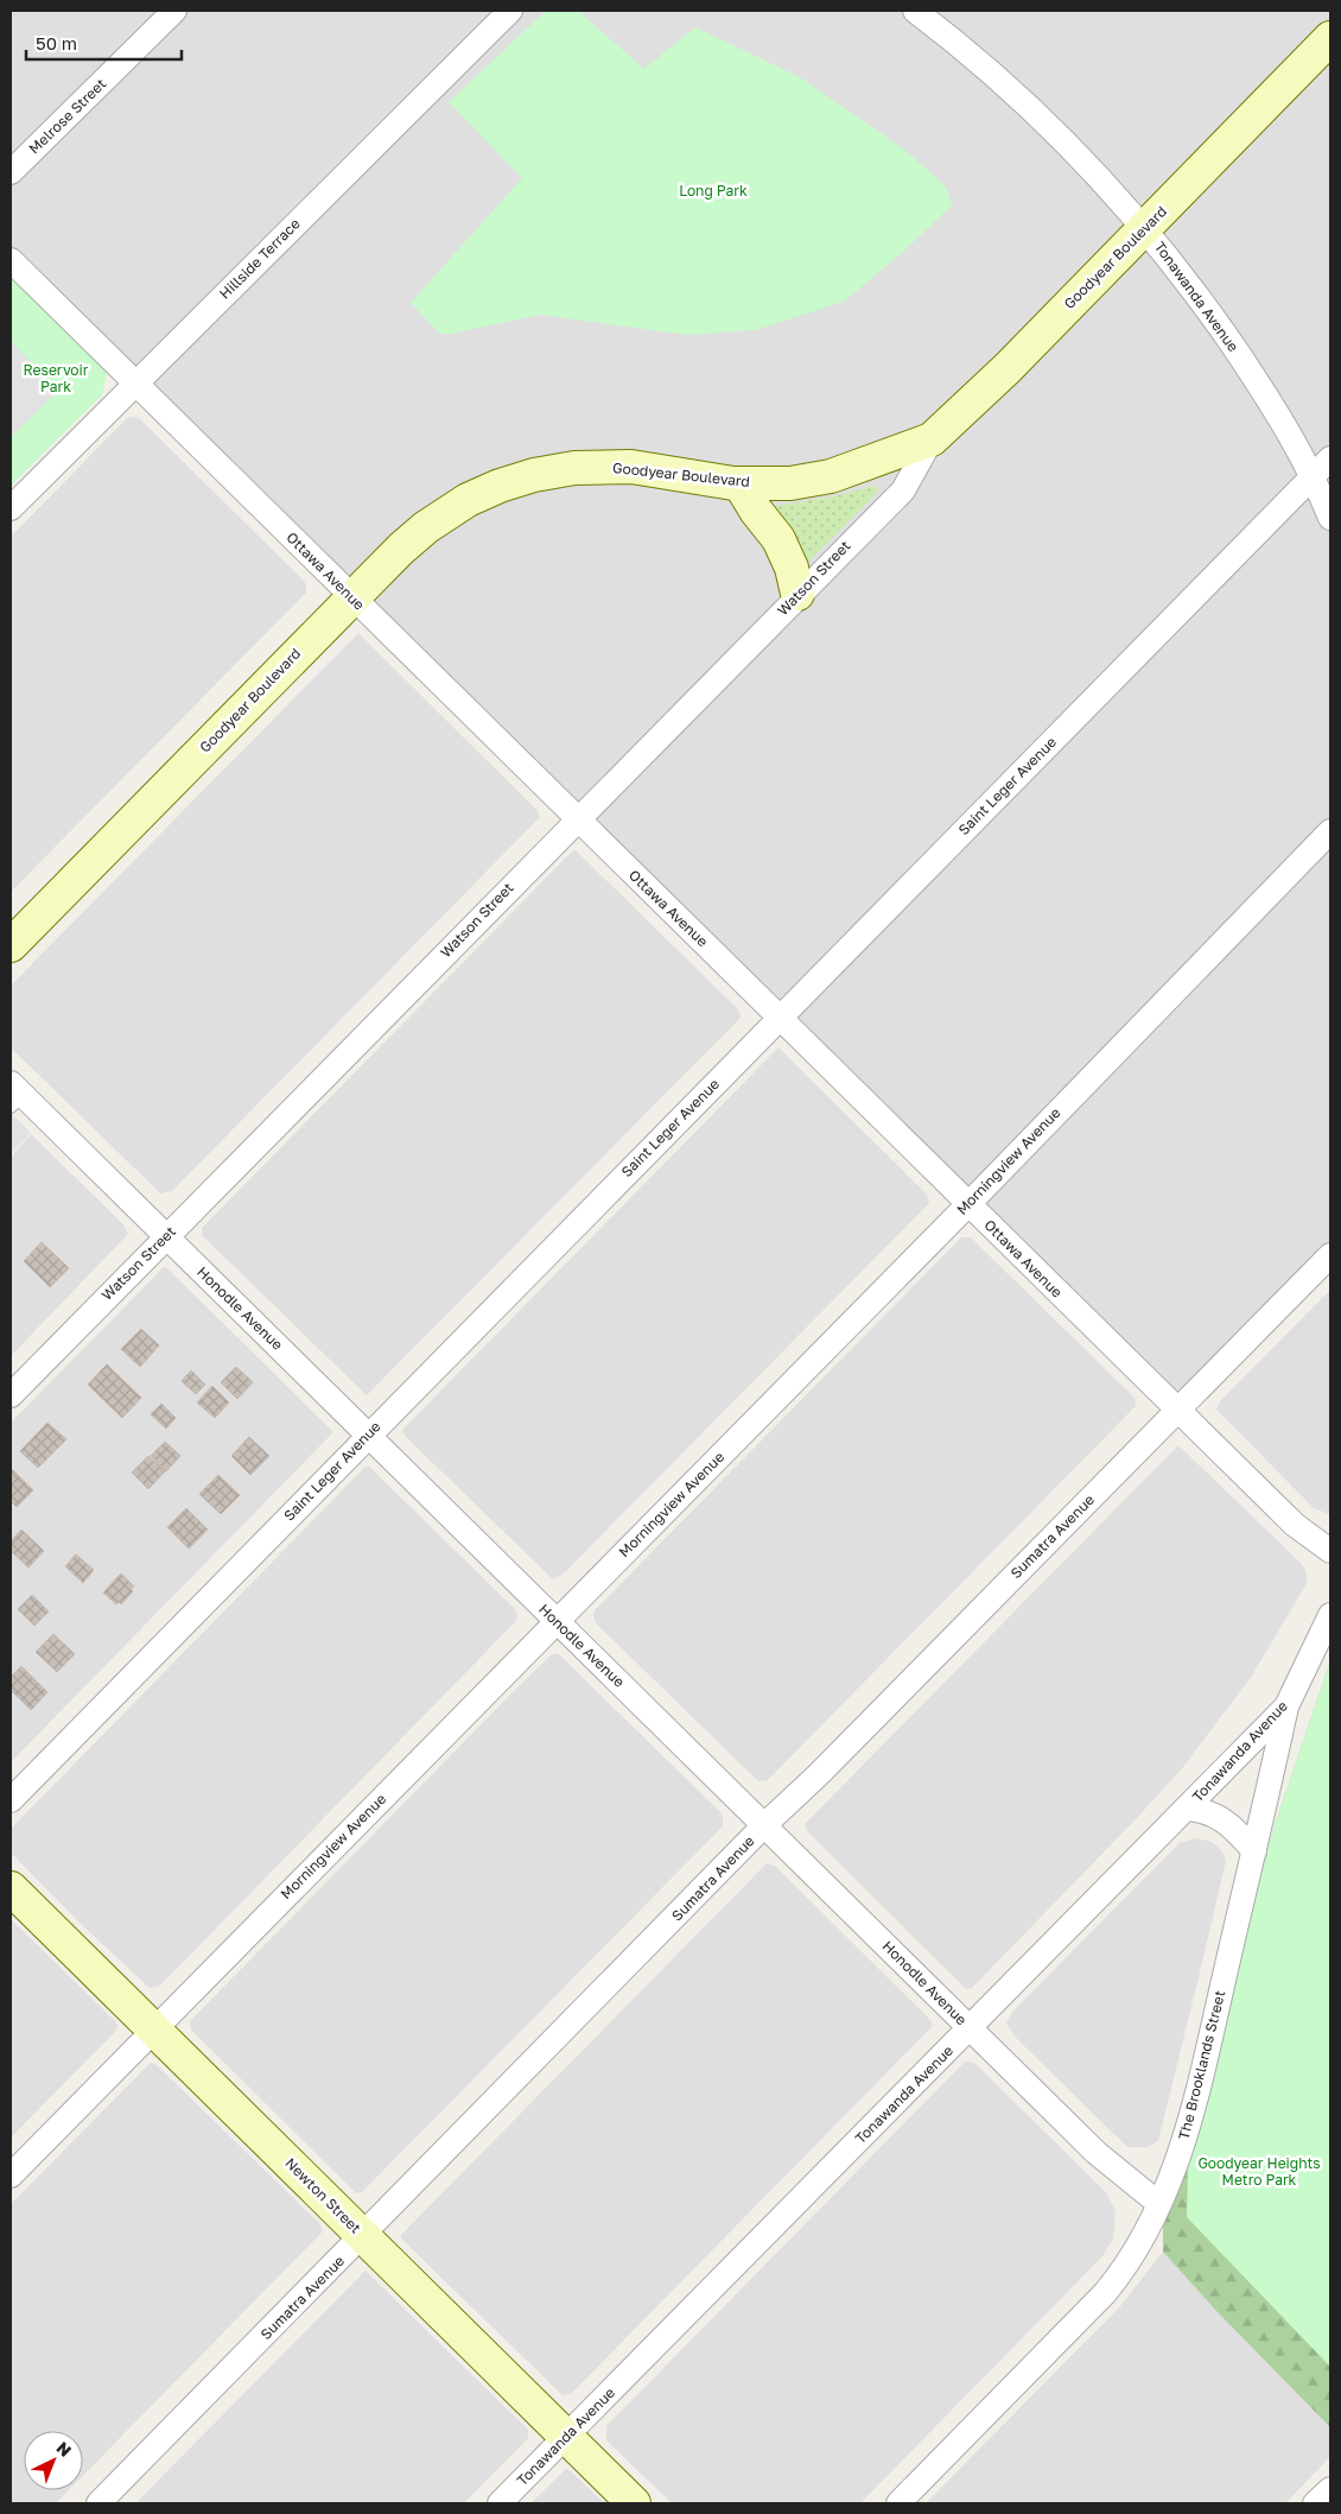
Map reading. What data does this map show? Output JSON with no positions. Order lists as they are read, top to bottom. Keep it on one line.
{"streets":{"street":["Melrose Street","Goodyear Boulevard","Hillside Terrace","Tonawanda Avenue","Ottawa Avenue","Watson Street","Saint Leger Avenue","Morningview Avenue","Honodle Avenue","Sumatra Avenue","The Brooklands Street","Newton Street"]},"crossings":[["Goodyear Boulevard","Tonawanda Avenue"],["Goodyear Boulevard","Ottawa Avenue"],["Goodyear Boulevard","Watson Street"],["Hillside Terrace","Ottawa Avenue"],["Tonawanda Avenue","Saint Leger Avenue"],["Tonawanda Avenue","Honodle Avenue"],["Tonawanda Avenue","The Brooklands Street"],["Tonawanda Avenue","Newton Street"],["Ottawa Avenue","Watson Street"],["Ottawa Avenue","Saint Leger Avenue"],["Ottawa Avenue","Morningview Avenue"],["Ottawa Avenue","Sumatra Avenue"],["Watson Street","Honodle Avenue"],["Saint Leger Avenue","Honodle Avenue"],["Morningview Avenue","Honodle Avenue"],["Morningview Avenue","Newton Street"],["Honodle Avenue","Sumatra Avenue"],["Honodle Avenue","The Brooklands Street"],["Sumatra Avenue","Newton Street"]],"parks":["Long Park","Reservoir Park","Goodyear Heights Metro Park"],"scale_bar":"50 m","north":"top right"}
